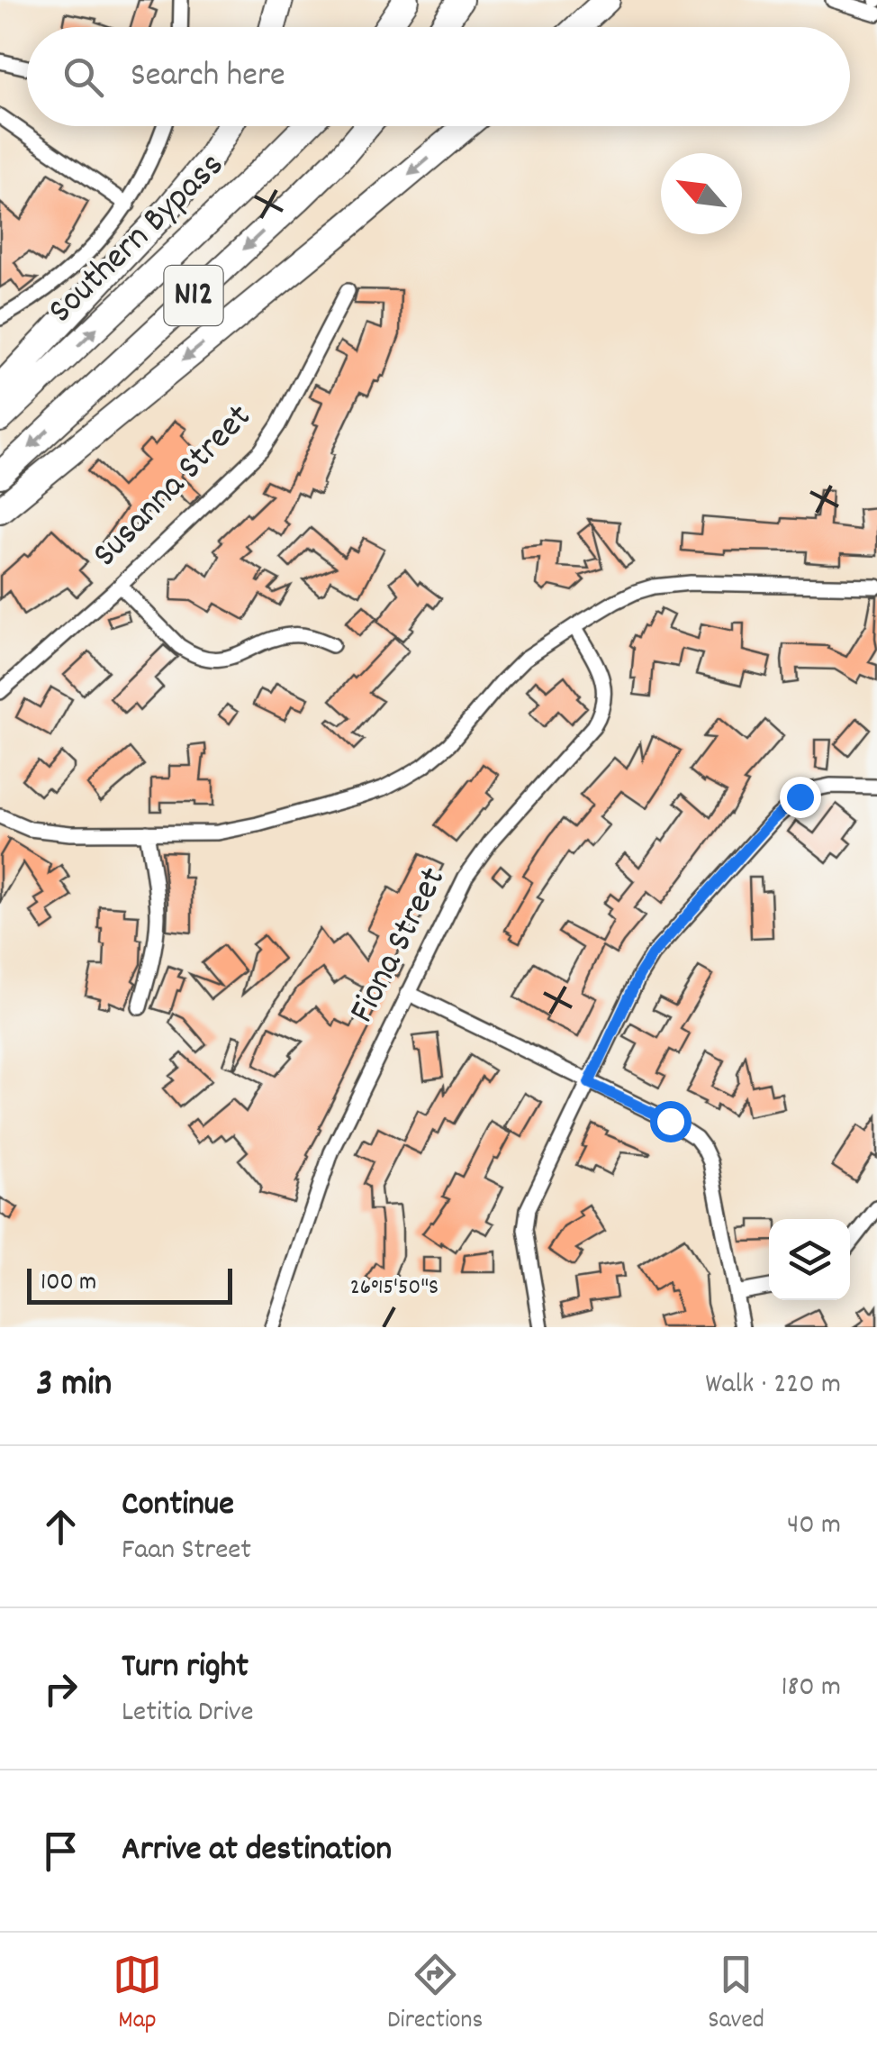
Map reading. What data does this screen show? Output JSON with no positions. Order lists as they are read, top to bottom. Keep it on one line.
{"streets":{"highway":["Southern Bypass","N12"],"street":["Susanna Street","Fiona Street"]},"scale_bar":"100 m","north":"top left","page":{"search":"Search here","scale":"100 m","heading":["3 min","Walk · 220 m"],"list":[["Continue","Faan Street","40 m"],["Turn right","Letitia Drive","180 m"],"Arrive at destination"],"nav":["Map","Directions","Saved"]},"coordinates":["26°15'50\"S"]}
